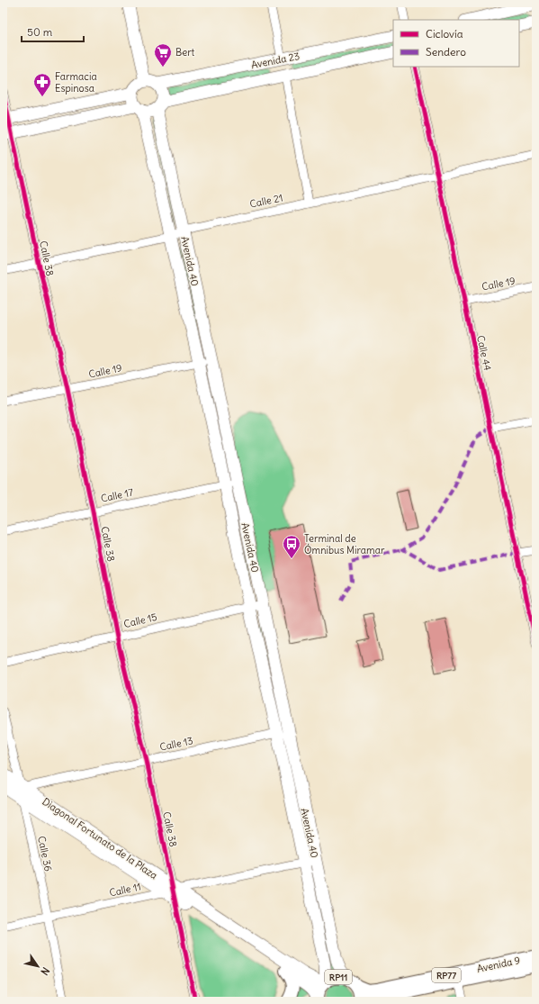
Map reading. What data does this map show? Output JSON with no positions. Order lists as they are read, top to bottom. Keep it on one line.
{"streets":{"main road":["Avenida 23","Avenida 40","Diagonal Fortunato de la Plaza","Avenida 9","RP77","RP11"],"street":["Calle 21","Calle 38","Calle 19","Calle 44","Calle 17","Calle 15","Calle 13","Calle 36","Calle 11"]},"crossings":[["Avenida 23","Avenida 40"],["Calle 21","Calle 38"],["Calle 21","Avenida 40"],["Calle 21","Calle 44"],["Calle 38","Calle 19"],["Calle 38","Calle 17"],["Calle 38","Calle 15"],["Calle 38","Calle 13"],["Calle 38","Diagonal Fortunato de la Plaza"],["Calle 38","Calle 11"],["Avenida 40","Calle 19"],["Avenida 40","Calle 17"],["Avenida 40","Calle 15"],["Avenida 40","Calle 13"],["Avenida 40","Diagonal Fortunato de la Plaza"],["Avenida 40","Calle 11"],["Avenida 40","Avenida 9"],["Avenida 40","RP11"],["Calle 19","Calle 44"],["Calle 13","Diagonal Fortunato de la Plaza"],["Calle 13","Calle 36"],["Diagonal Fortunato de la Plaza","Calle 36"],["Diagonal Fortunato de la Plaza","Calle 11"],["Diagonal Fortunato de la Plaza","RP11"],["Calle 36","Calle 11"],["Avenida 9","RP11"]],"places":{"supermarket":["Bert"],"pharmacy":["Farmacia Espinosa"],"bus stop":["Terminal de Ómnibus Miramar"]},"legend":["Ciclovía","Sendero"],"scale_bar":"50 m","north":"bottom right"}
